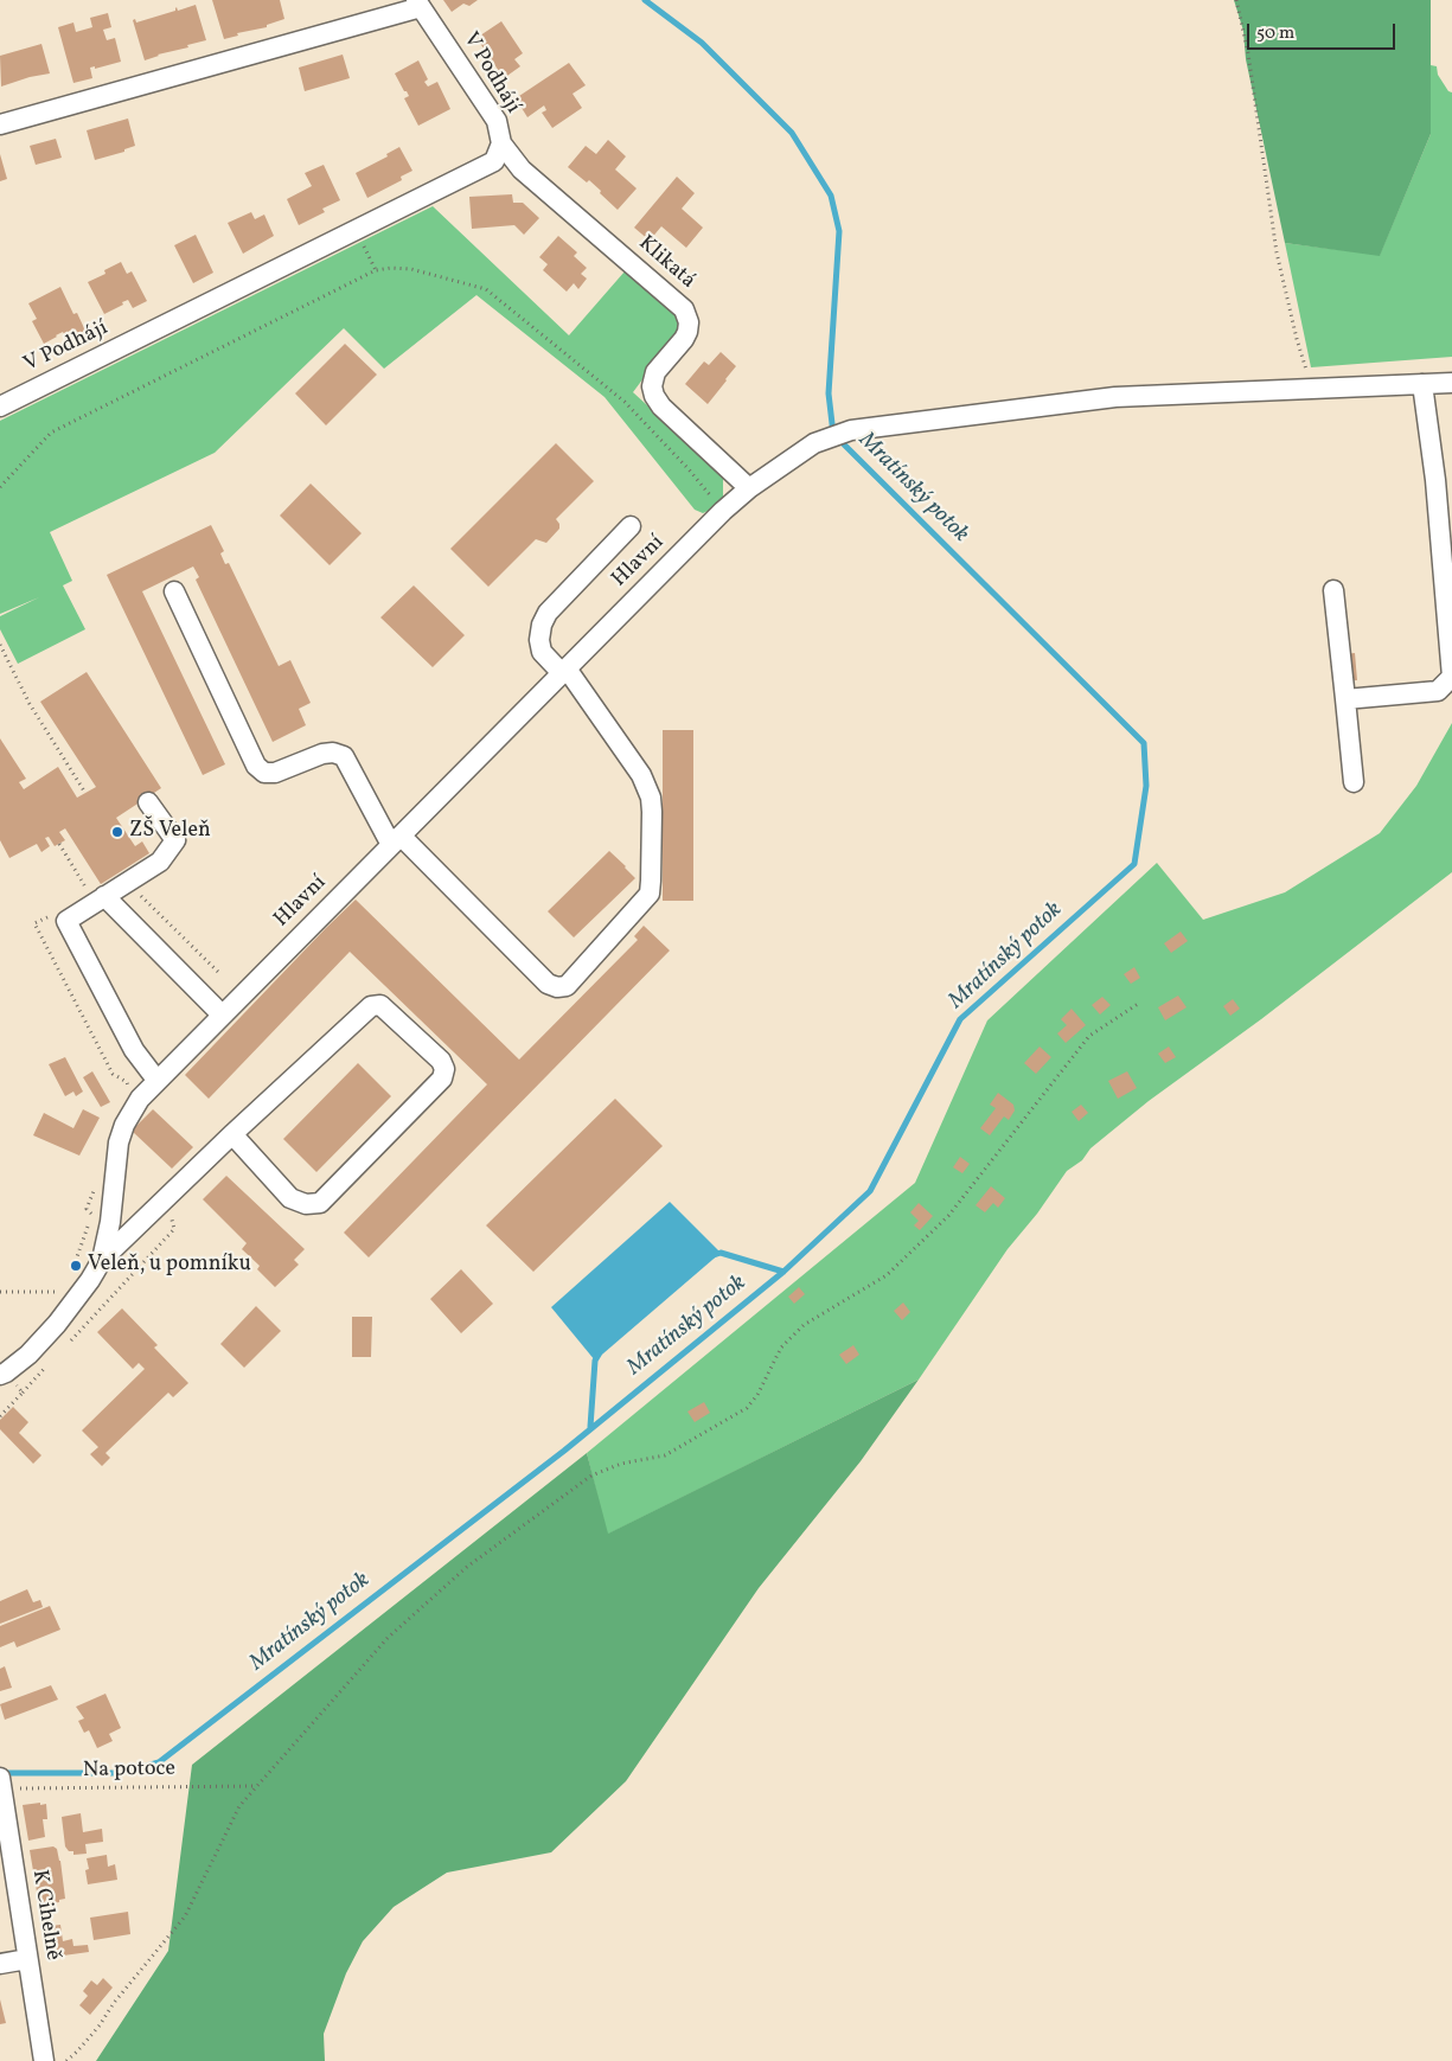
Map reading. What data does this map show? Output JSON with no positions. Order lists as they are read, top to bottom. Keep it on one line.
{"streets":{"street":["V Podhájí","Klikatá","Hlavní","K Cihelně"],"path":["Na potoce"]},"crossings":[["V Podhájí","Klikatá"],["Klikatá","Hlavní"],["Na potoce","K Cihelně"]],"water":["Mratínský potok"],"places":["ZŠ Veleň","Veleň, u pomníku"],"scale_bar":"50 m"}
